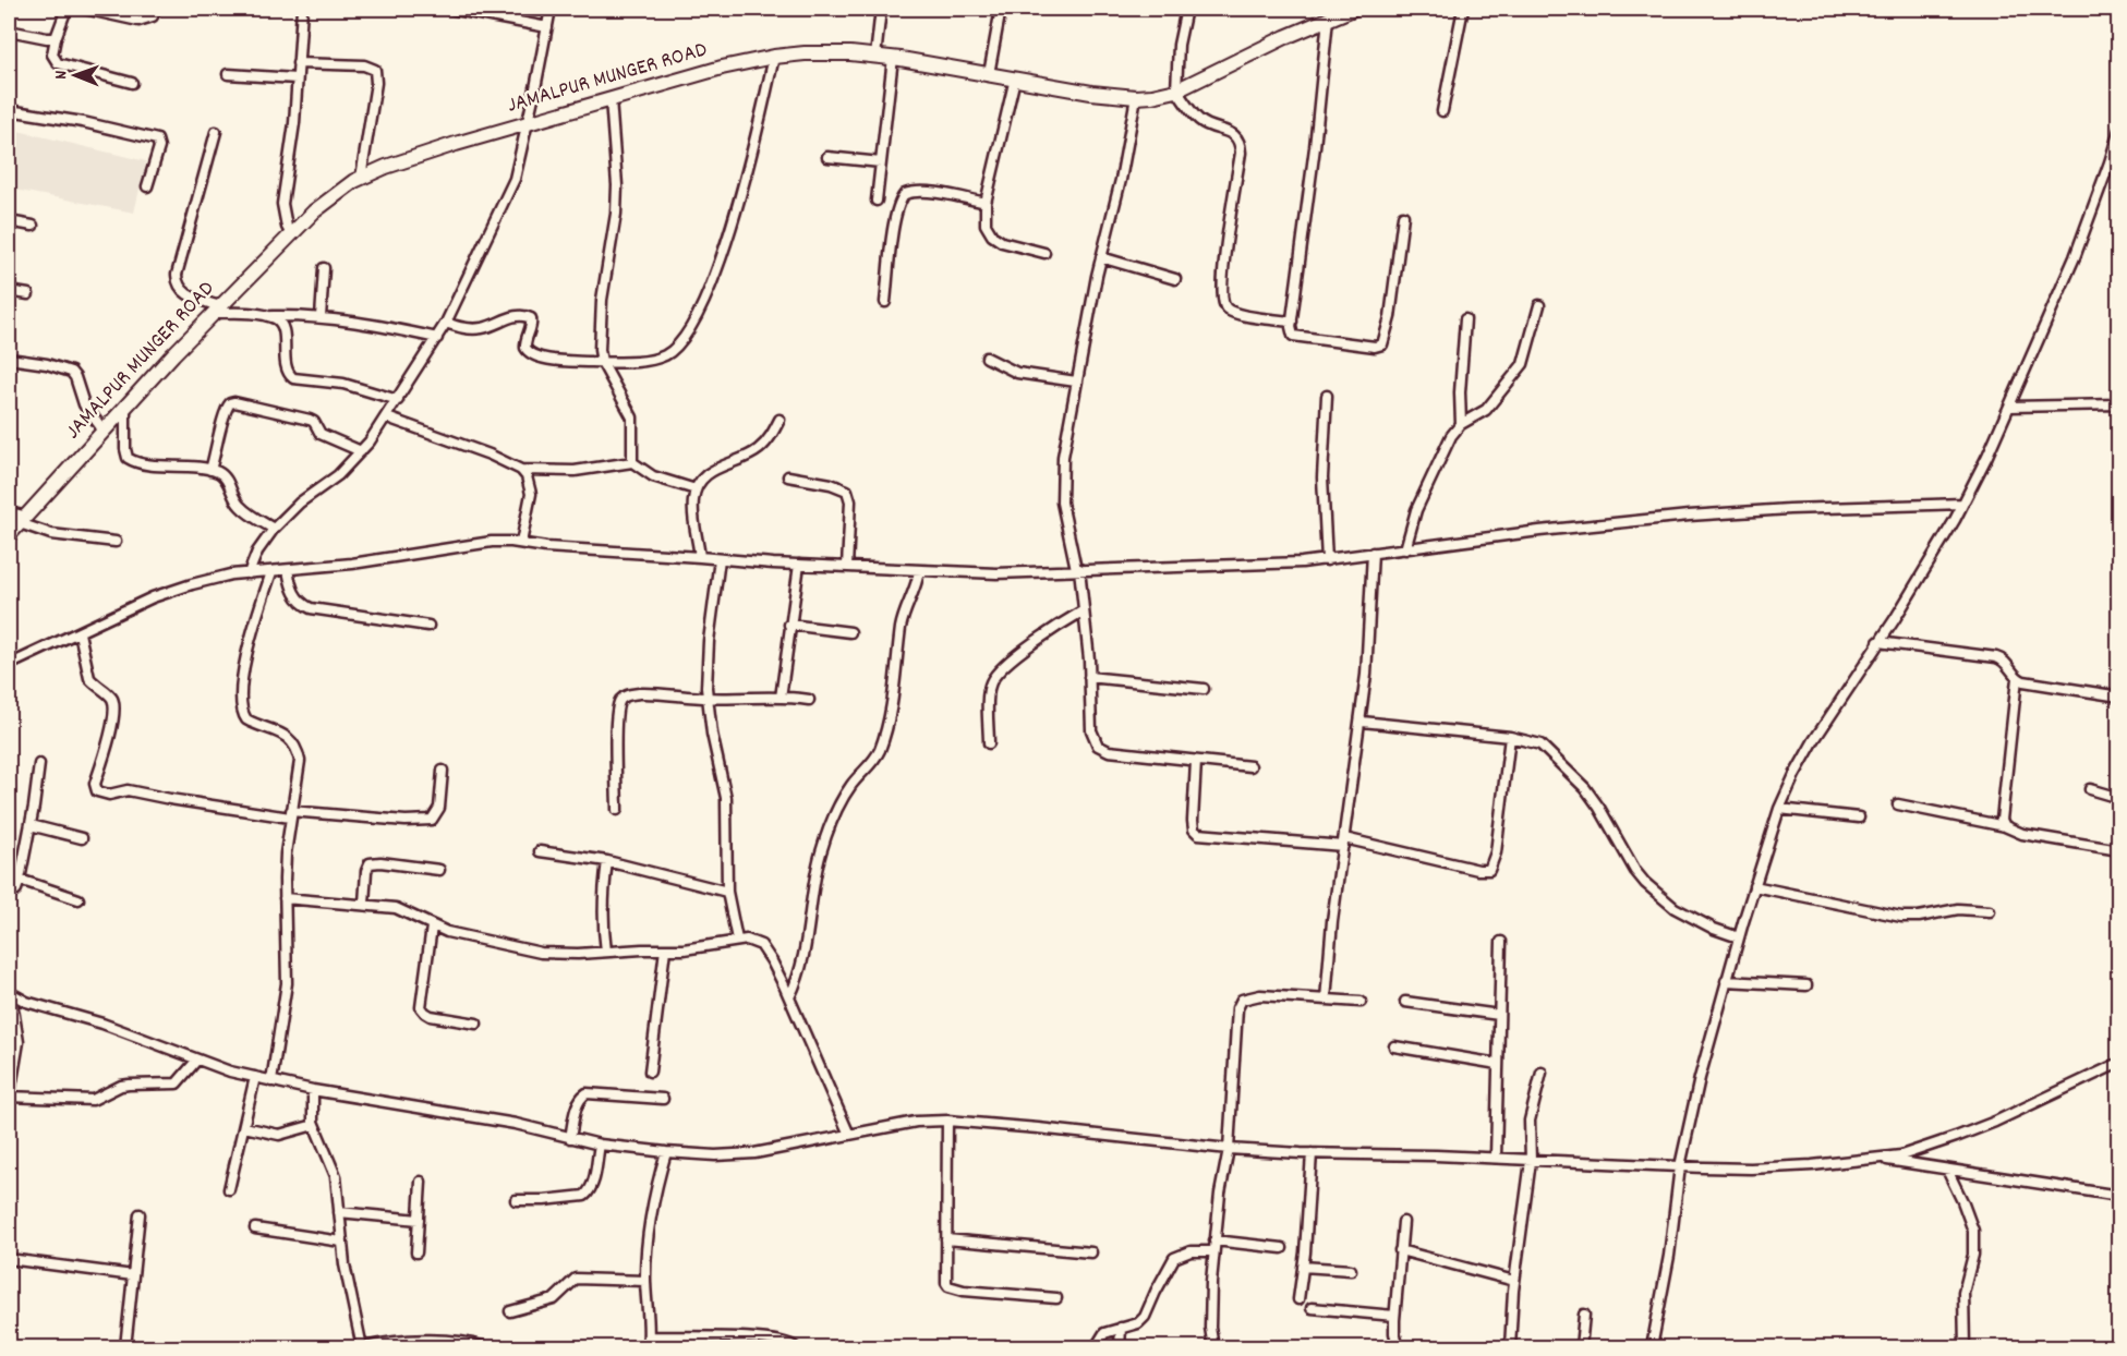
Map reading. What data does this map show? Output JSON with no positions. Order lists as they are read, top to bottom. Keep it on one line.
{"streets":{"street":["JAMALPUR MUNGER ROAD"]},"north":"left"}
